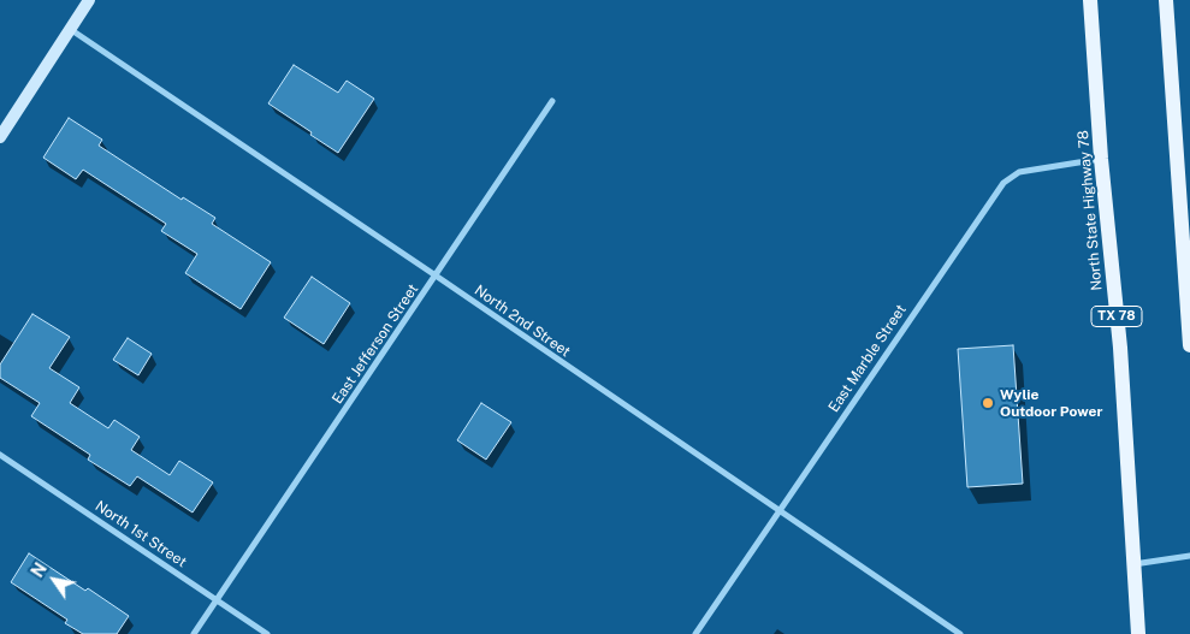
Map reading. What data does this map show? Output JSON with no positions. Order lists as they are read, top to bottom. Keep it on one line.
{"streets":{"main road":["North State Highway 78","TX 78"],"street":["North 2nd Street","East Jefferson Street","East Marble Street","North 1st Street"]},"crossings":[["North State Highway 78","East Marble Street"],["North 2nd Street","East Jefferson Street"],["North 2nd Street","East Marble Street"],["East Jefferson Street","North 1st Street"]],"places":["Wylie Outdoor Power"],"north":"top left"}
